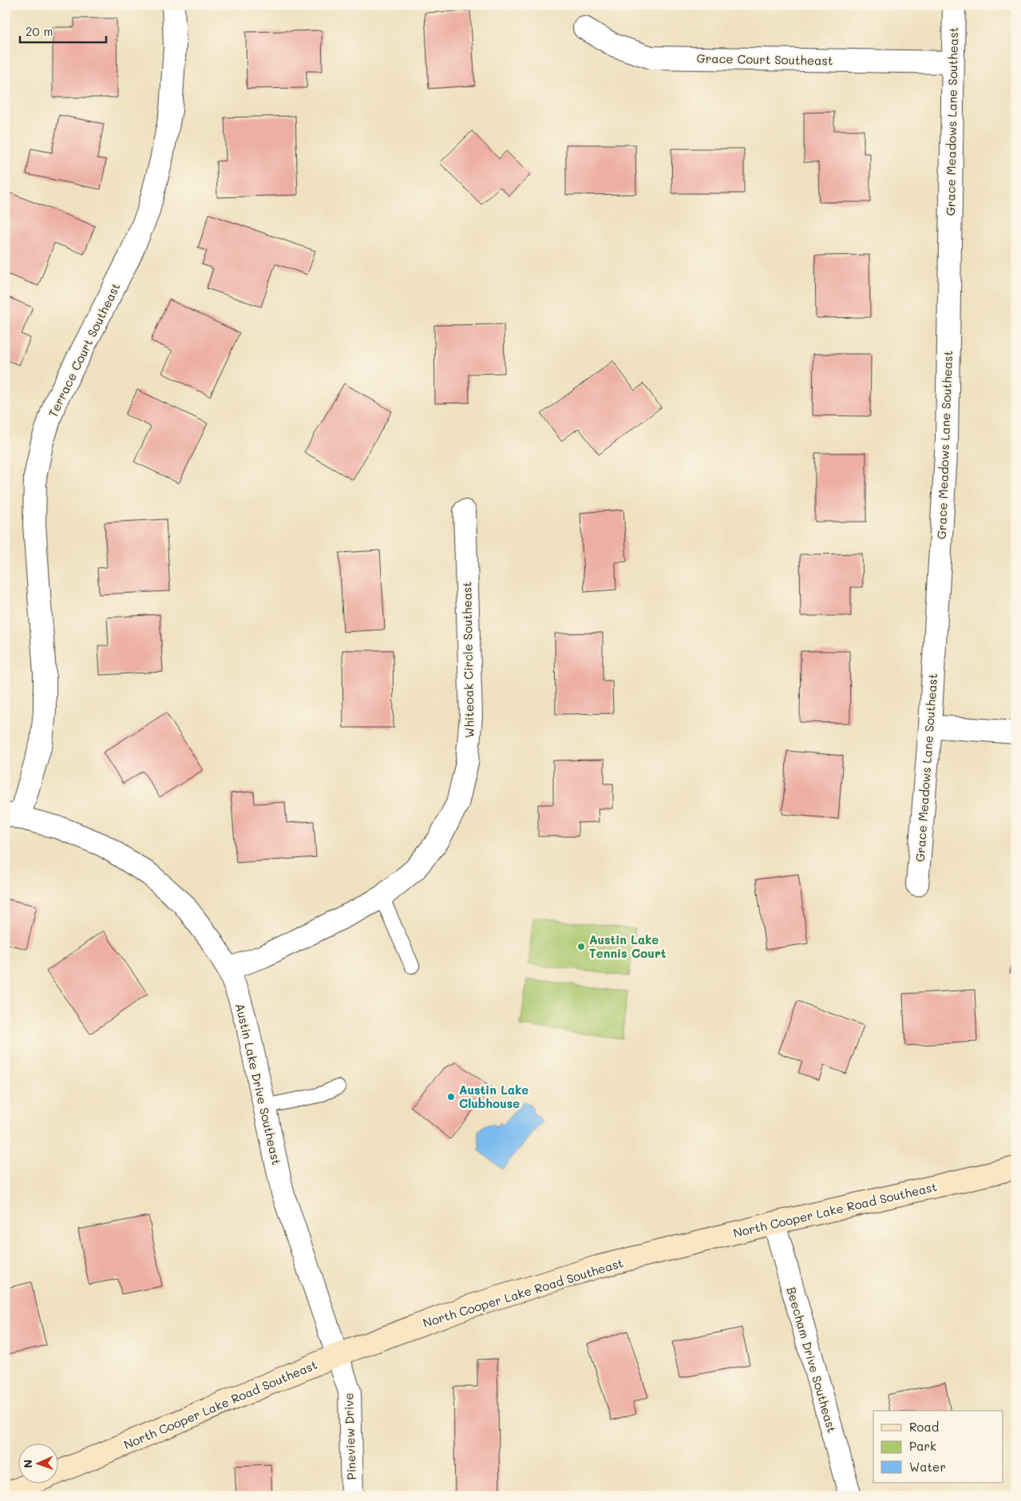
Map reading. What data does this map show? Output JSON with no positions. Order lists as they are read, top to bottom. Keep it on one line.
{"streets":{"street":["Grace Court Southeast","Grace Meadows Lane Southeast","Terrace Court Southeast","Whiteoak Circle Southeast","Austin Lake Drive Southeast","North Cooper Lake Road Southeast","Beecham Drive Southeast","Pineview Drive"]},"crossings":[["Grace Court Southeast","Grace Meadows Lane Southeast"],["Terrace Court Southeast","Austin Lake Drive Southeast"],["Whiteoak Circle Southeast","Austin Lake Drive Southeast"],["Austin Lake Drive Southeast","North Cooper Lake Road Southeast"],["Austin Lake Drive Southeast","Pineview Drive"],["North Cooper Lake Road Southeast","Beecham Drive Southeast"],["North Cooper Lake Road Southeast","Pineview Drive"]],"places":["Austin Lake Tennis Court","Austin Lake Clubhouse"],"legend":["Road","Park","Water"],"scale_bar":"20 m","north":"left"}
